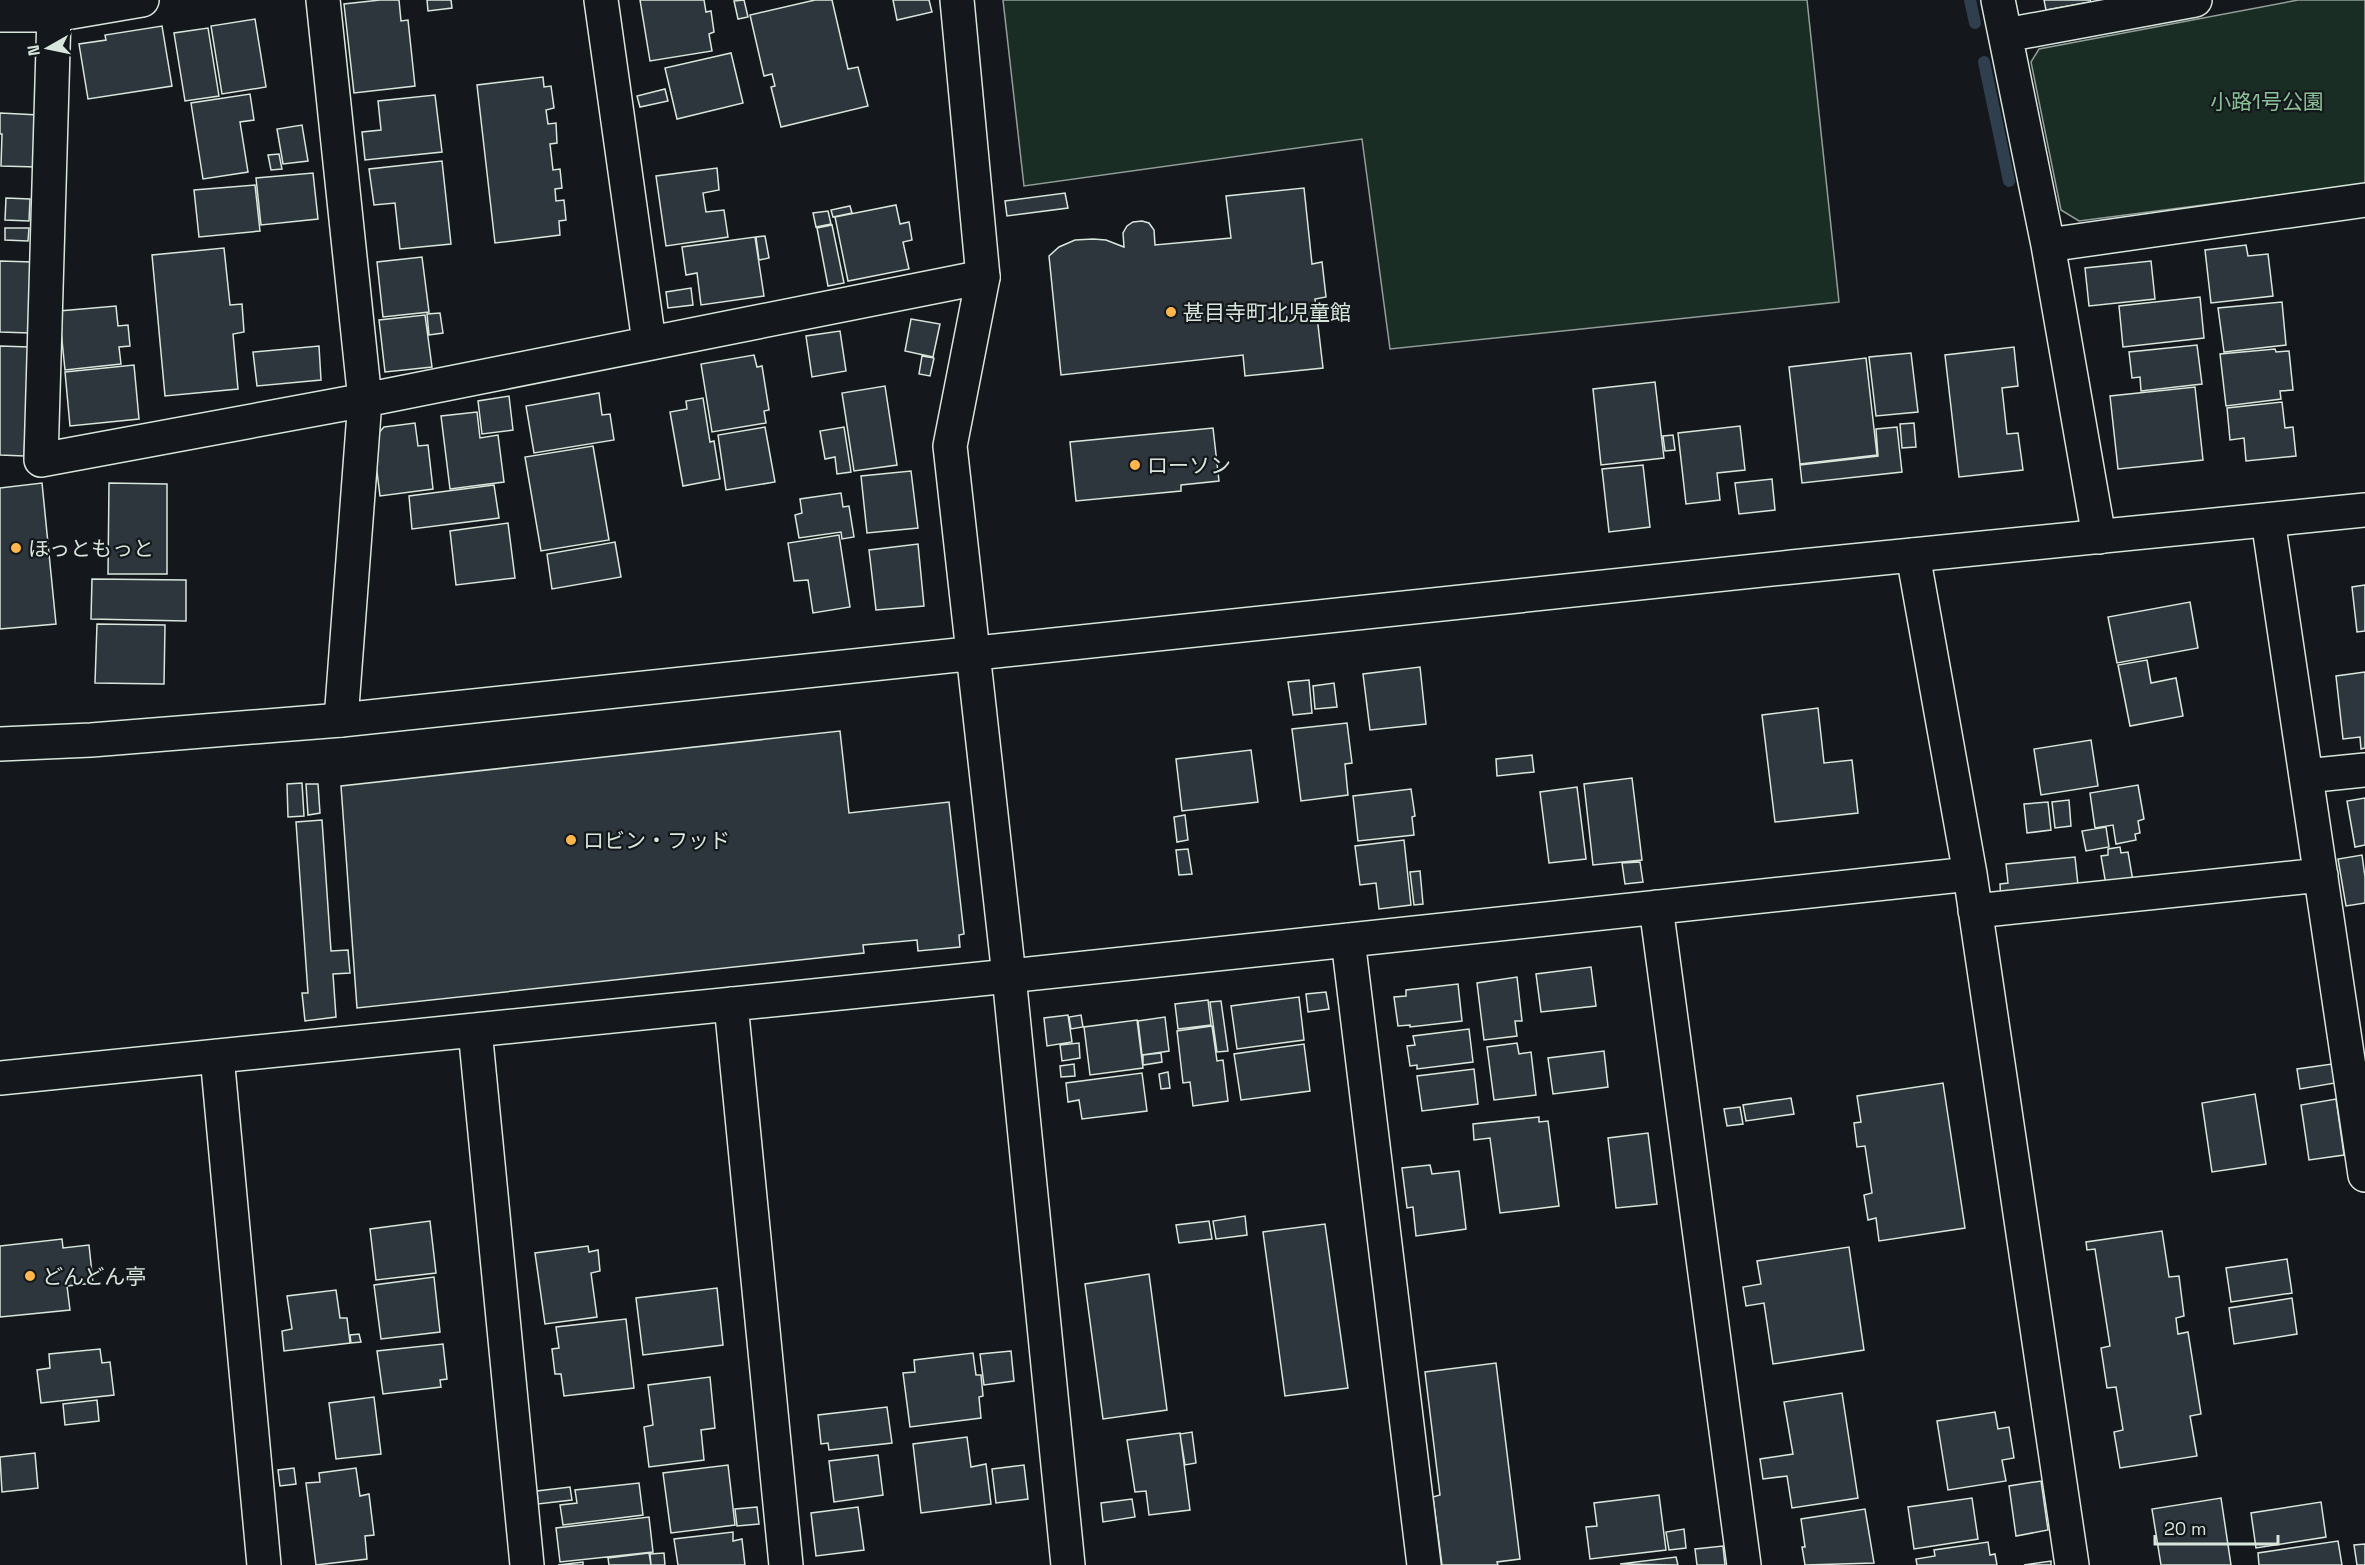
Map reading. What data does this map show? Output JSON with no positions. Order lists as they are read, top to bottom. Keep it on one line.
{"parks":["小路1号公園"],"places":["甚目寺町北児童館","ローソン","ほっともっと","ロビン・フッド","どんどん亭"],"scale_bar":"20 m","north":"left"}
